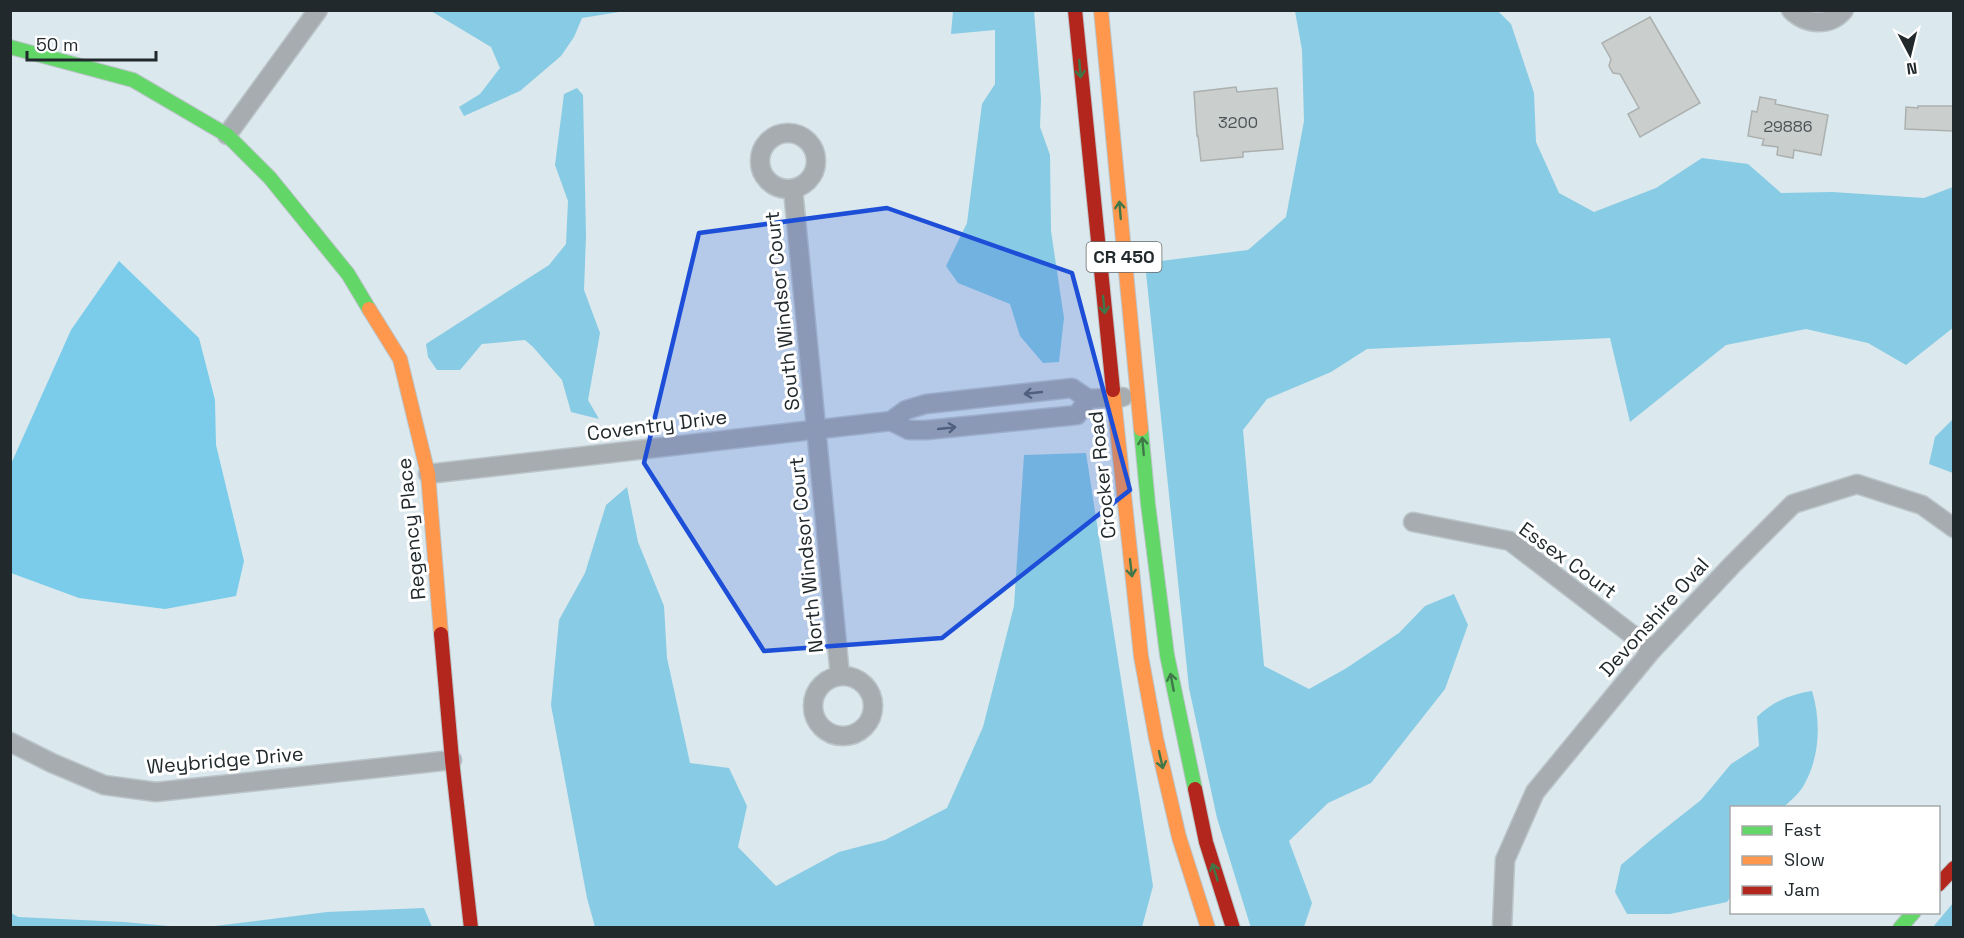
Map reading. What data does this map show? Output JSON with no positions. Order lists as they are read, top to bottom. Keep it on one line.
{"streets":{"main road":["CR 450","Crocker Road","Regency Place"],"street":["South Windsor Court","Coventry Drive","North Windsor Court","Essex Court","Devonshire Oval","Weybridge Drive"]},"crossings":[["CR 450","Coventry Drive"],["South Windsor Court","Coventry Drive"],["South Windsor Court","North Windsor Court"],["Coventry Drive","Crocker Road"],["Coventry Drive","Regency Place"],["Coventry Drive","North Windsor Court"],["Regency Place","Weybridge Drive"],["Essex Court","Devonshire Oval"]],"house_numbers":["3200","29886"],"legend":["Fast","Slow","Jam"],"scale_bar":"50 m","north":"bottom"}
